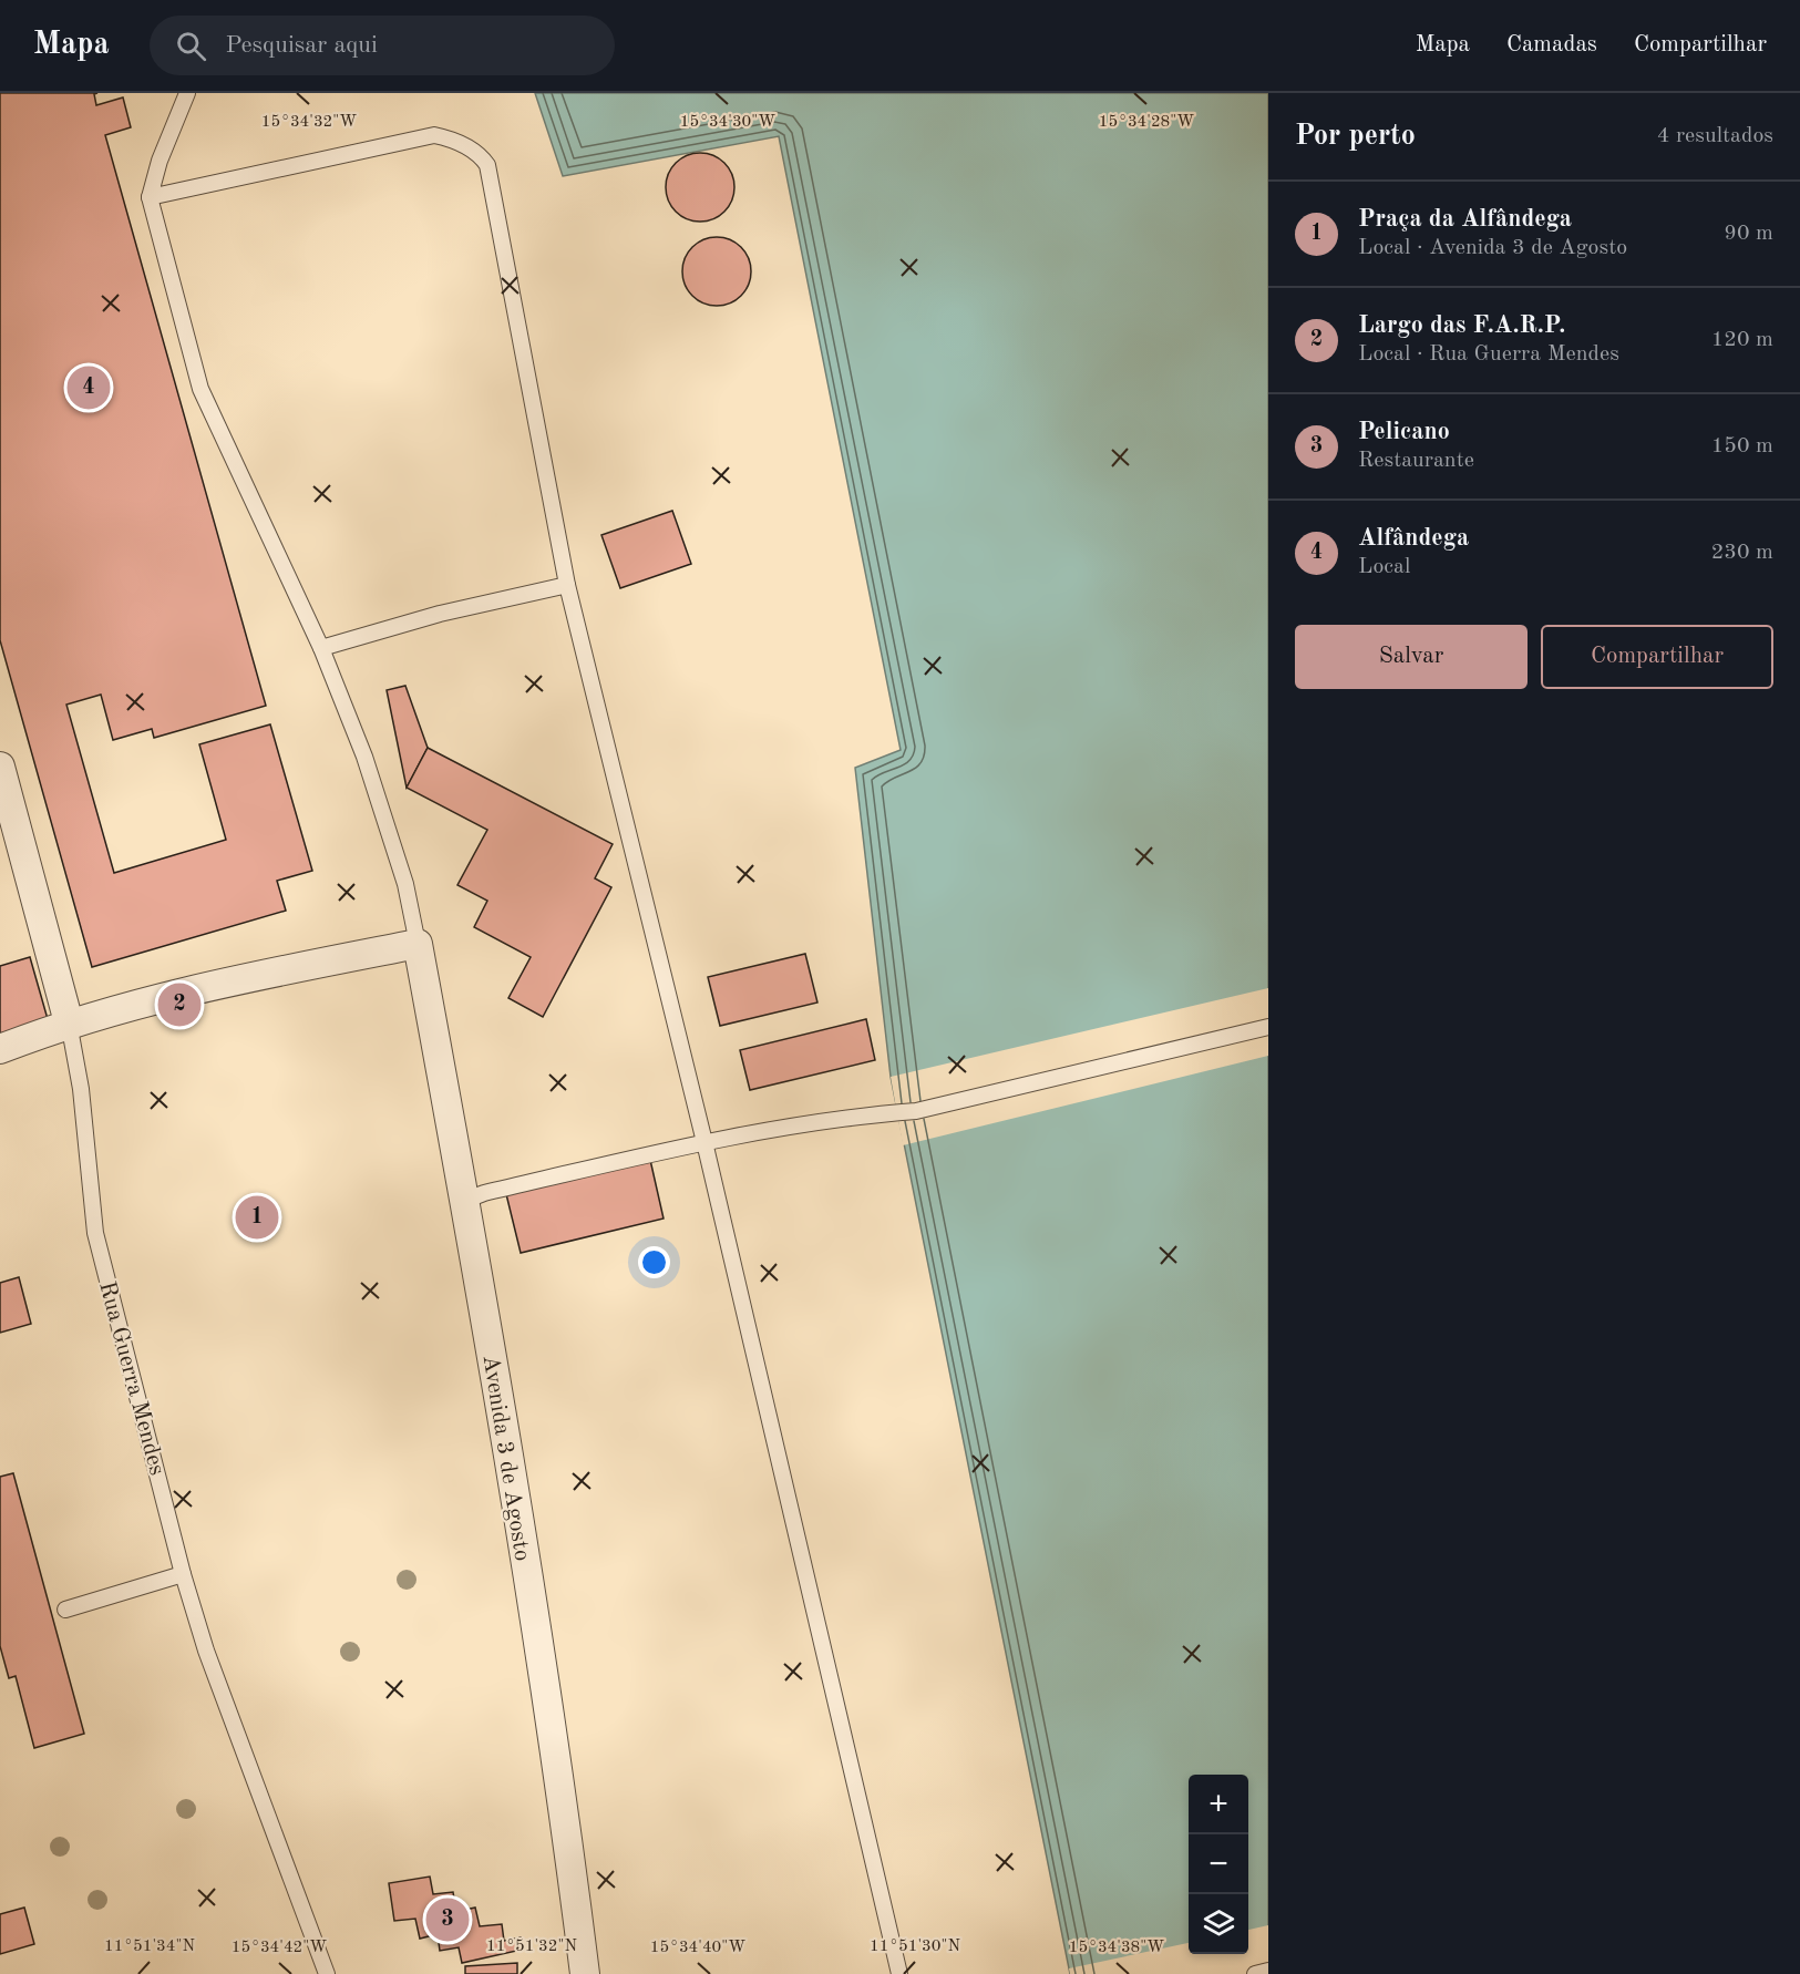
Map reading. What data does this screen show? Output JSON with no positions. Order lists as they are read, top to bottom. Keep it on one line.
{"streets":{"street":["Rua Guerra Mendes","Avenida 3 de Agosto"]},"page":{"header":"Mapa","search":"Pesquisar aqui","nav":["Mapa","Camadas","Compartilhar"],"heading":["Por perto","4 resultados"],"list":[{"mark":"1","name":"Praça da Alfândega","note":"Local · Avenida 3 de Agosto","value":"90 m"},{"mark":"2","name":"Largo das F.A.R.P.","note":"Local · Rua Guerra Mendes","value":"120 m"},{"mark":"3","name":"Pelicano","note":"Restaurante","value":"150 m"},{"mark":"4","name":"Alfândega","note":"Local","value":"230 m"}],"pins":["4","2","1","3"],"buttons":["Salvar","Compartilhar"],"map_buttons":["+","−"]},"coordinates":["15°34'32\"W","15°34'30\"W","15°34'28\"W","11°51'34\"N","11°51'32\"N","11°51'30\"N","15°34'42\"W","15°34'40\"W","15°34'38\"W"]}
